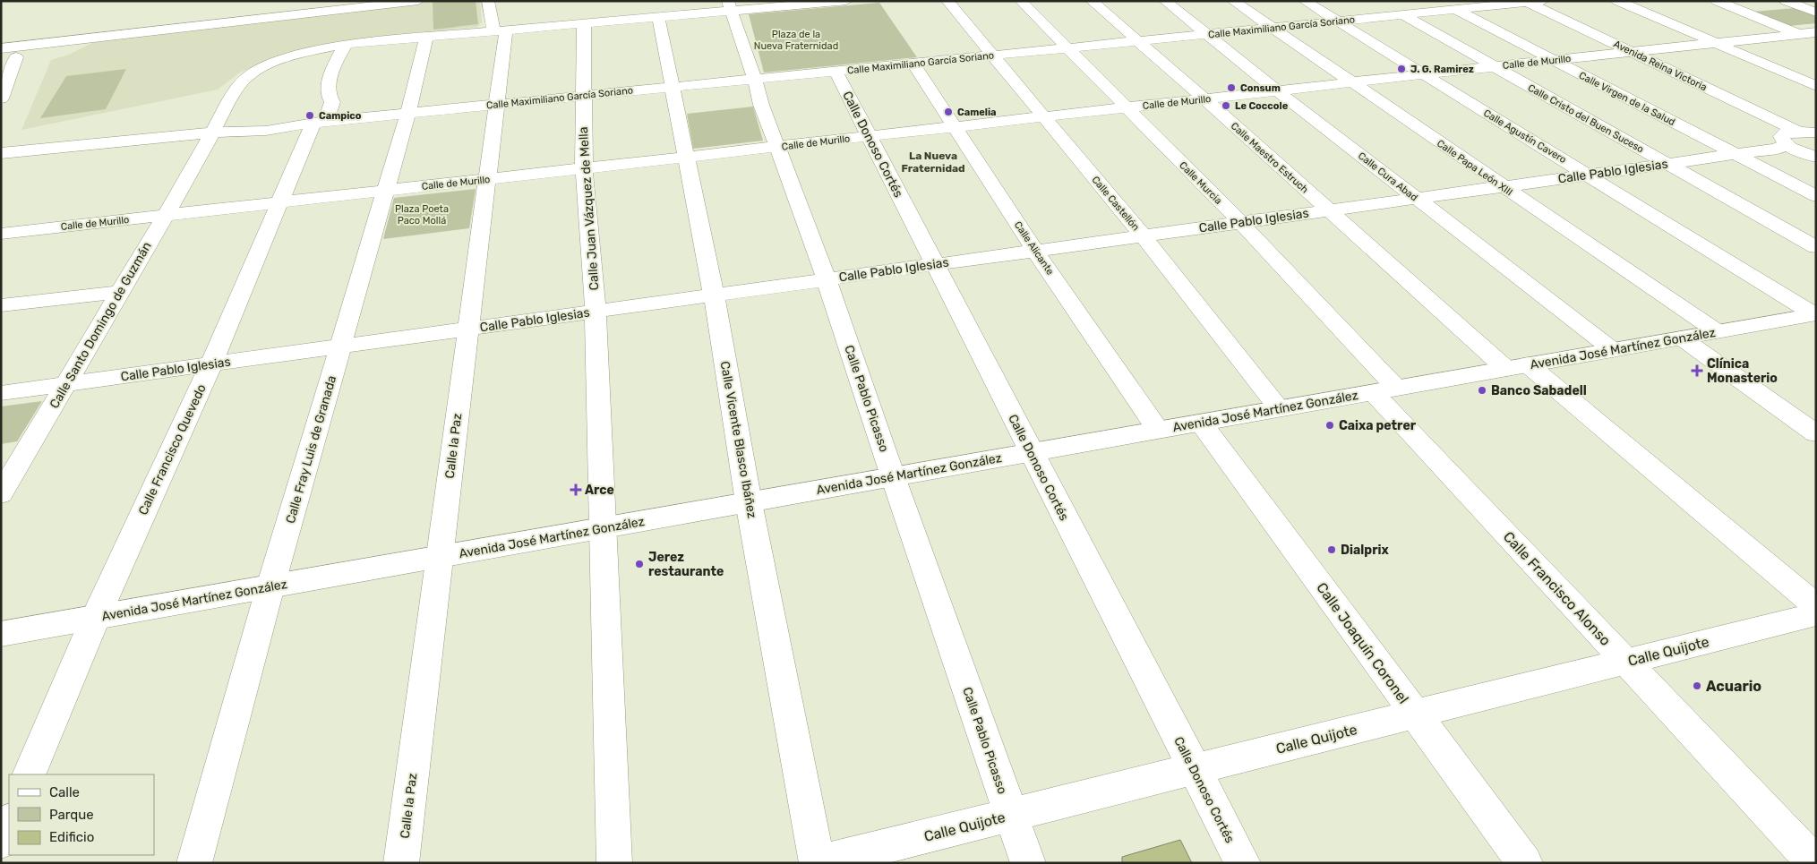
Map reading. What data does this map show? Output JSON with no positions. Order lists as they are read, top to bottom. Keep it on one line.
{"streets":{"street":["Calle Maximiliano García Soriano","Calle de Murillo","Avenida Reina Victoria","Calle Virgen de la Salud","Calle Cristo del Buen Suceso","Calle Agustín Cavero","Calle Donoso Cortés","Calle Maestro Estruch","Calle Papa León XIII","Calle Pablo Iglesias","Calle Cura Abad","Calle Murcia","Calle Castellón","Calle Juan Vázquez de Mella","Calle Alicante","Calle Santo Domingo de Guzmán","Avenida José Martínez González","Calle Pablo Picasso","Calle Vicente Blasco Ibáñez","Calle la Paz","Calle Francisco Quevedo","Calle Fray Luis de Granada","Calle Francisco Alonso","Calle Joaquín Coronel","Calle Quijote"]},"crossings":[["Calle Maximiliano García Soriano","Avenida Reina Victoria"],["Calle Maximiliano García Soriano","Calle Virgen de la Salud"],["Calle Maximiliano García Soriano","Calle Cristo del Buen Suceso"],["Calle Maximiliano García Soriano","Calle Agustín Cavero"],["Calle Maximiliano García Soriano","Calle Donoso Cortés"],["Calle Maximiliano García Soriano","Calle Maestro Estruch"],["Calle Maximiliano García Soriano","Calle Papa León XIII"],["Calle Maximiliano García Soriano","Calle Cura Abad"],["Calle Maximiliano García Soriano","Calle Murcia"],["Calle Maximiliano García Soriano","Calle Castellón"],["Calle Maximiliano García Soriano","Calle Juan Vázquez de Mella"],["Calle Maximiliano García Soriano","Calle Alicante"],["Calle Maximiliano García Soriano","Calle Santo Domingo de Guzmán"],["Calle Maximiliano García Soriano","Calle Pablo Picasso"],["Calle Maximiliano García Soriano","Calle Vicente Blasco Ibáñez"],["Calle Maximiliano García Soriano","Calle la Paz"],["Calle Maximiliano García Soriano","Calle Francisco Quevedo"],["Calle Maximiliano García Soriano","Calle Fray Luis de Granada"],["Calle de Murillo","Avenida Reina Victoria"],["Calle de Murillo","Calle Virgen de la Salud"],["Calle de Murillo","Calle Cristo del Buen Suceso"],["Calle de Murillo","Calle Agustín Cavero"],["Calle de Murillo","Calle Donoso Cortés"],["Calle de Murillo","Calle Maestro Estruch"],["Calle de Murillo","Calle Papa León XIII"],["Calle de Murillo","Calle Cura Abad"],["Calle de Murillo","Calle Murcia"],["Calle de Murillo","Calle Castellón"],["Calle de Murillo","Calle Juan Vázquez de Mella"],["Calle de Murillo","Calle Alicante"],["Calle de Murillo","Calle Santo Domingo de Guzmán"],["Calle de Murillo","Calle Pablo Picasso"],["Calle de Murillo","Calle Vicente Blasco Ibáñez"],["Calle de Murillo","Calle la Paz"],["Calle de Murillo","Calle Francisco Quevedo"],["Calle de Murillo","Calle Fray Luis de Granada"],["Avenida Reina Victoria","Calle Pablo Iglesias"],["Calle Virgen de la Salud","Calle Pablo Iglesias"],["Calle Cristo del Buen Suceso","Calle Pablo Iglesias"],["Calle Agustín Cavero","Calle Pablo Iglesias"],["Calle Agustín Cavero","Avenida José Martínez González"],["Calle Donoso Cortés","Calle Pablo Iglesias"],["Calle Donoso Cortés","Avenida José Martínez González"],["Calle Donoso Cortés","Calle Quijote"],["Calle Maestro Estruch","Calle Pablo Iglesias"],["Calle Maestro Estruch","Avenida José Martínez González"],["Calle Papa León XIII","Calle Pablo Iglesias"],["Calle Papa León XIII","Avenida José Martínez González"],["Calle Pablo Iglesias","Calle Cura Abad"],["Calle Pablo Iglesias","Calle Murcia"],["Calle Pablo Iglesias","Calle Castellón"],["Calle Pablo Iglesias","Calle Juan Vázquez de Mella"],["Calle Pablo Iglesias","Calle Alicante"],["Calle Pablo Iglesias","Calle Santo Domingo de Guzmán"],["Calle Pablo Iglesias","Calle Pablo Picasso"],["Calle Pablo Iglesias","Calle Vicente Blasco Ibáñez"],["Calle Pablo Iglesias","Calle la Paz"],["Calle Pablo Iglesias","Calle Francisco Quevedo"],["Calle Pablo Iglesias","Calle Fray Luis de Granada"],["Calle Cura Abad","Avenida José Martínez González"],["Calle Murcia","Avenida José Martínez González"],["Calle Murcia","Calle Francisco Alonso"],["Calle Castellón","Avenida José Martínez González"],["Calle Juan Vázquez de Mella","Calle Santo Domingo de Guzmán"],["Calle Juan Vázquez de Mella","Avenida José Martínez González"],["Calle Alicante","Avenida José Martínez González"],["Calle Santo Domingo de Guzmán","Calle Pablo Picasso"],["Calle Santo Domingo de Guzmán","Calle Vicente Blasco Ibáñez"],["Calle Santo Domingo de Guzmán","Calle la Paz"],["Calle Santo Domingo de Guzmán","Calle Francisco Quevedo"],["Calle Santo Domingo de Guzmán","Calle Fray Luis de Granada"],["Avenida José Martínez González","Calle Pablo Picasso"],["Avenida José Martínez González","Calle Vicente Blasco Ibáñez"],["Avenida José Martínez González","Calle la Paz"],["Avenida José Martínez González","Calle Francisco Quevedo"],["Avenida José Martínez González","Calle Fray Luis de Granada"],["Avenida José Martínez González","Calle Francisco Alonso"],["Avenida José Martínez González","Calle Joaquín Coronel"],["Calle Pablo Picasso","Calle Quijote"],["Calle Vicente Blasco Ibáñez","Calle Quijote"],["Calle Francisco Alonso","Calle Quijote"],["Calle Joaquín Coronel","Calle Quijote"]],"districts":["La Nueva Fraternidad"],"parks":["Plaza de la Nueva Fraternidad","Plaza Poeta Paco Mollá"],"places":{"other":["J. G. Ramirez","Consum","Le Coccole","Camelia","Campico","Banco Sabadell","Caixa petrer","Dialprix","Jerez restaurante","Acuario"],"health":["Clínica Monasterio","Arce"]},"legend":["Calle","Parque","Edificio"]}
